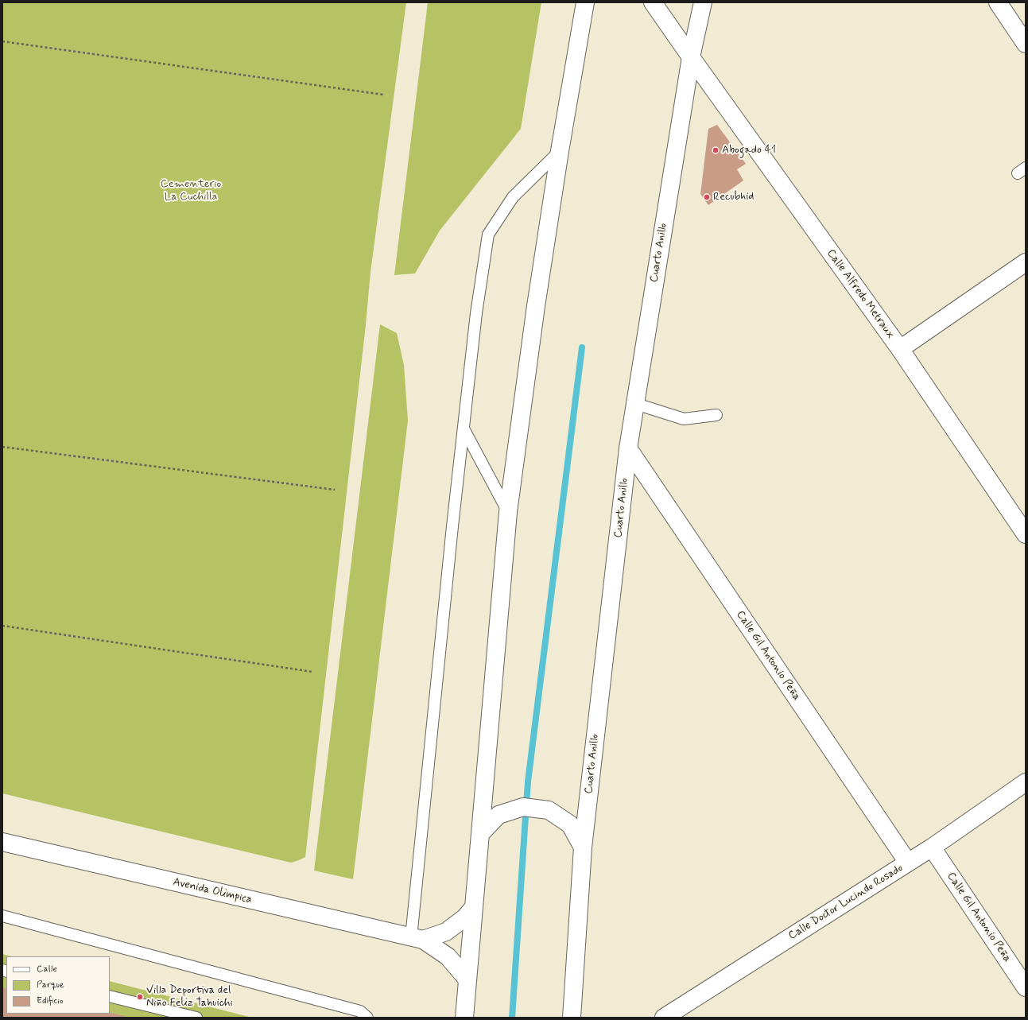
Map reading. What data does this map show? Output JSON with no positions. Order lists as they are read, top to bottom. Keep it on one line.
{"streets":{"main road":["Cuarto Anillo","Calle Alfredo Metraux","Calle Gil Antonio Peña","Avenida Olimpica","Calle Doctor Lucindo Rosado"]},"crossings":[["Cuarto Anillo","Calle Alfredo Metraux"],["Cuarto Anillo","Calle Gil Antonio Peña"],["Calle Gil Antonio Peña","Calle Doctor Lucindo Rosado"]],"parks":["Cementerio La Cuchilla"],"places":["Abogado 41","Recubhid","Villa Deportiva del Niño Feliz Tahuichi"],"legend":["Calle","Parque","Edificio"]}
